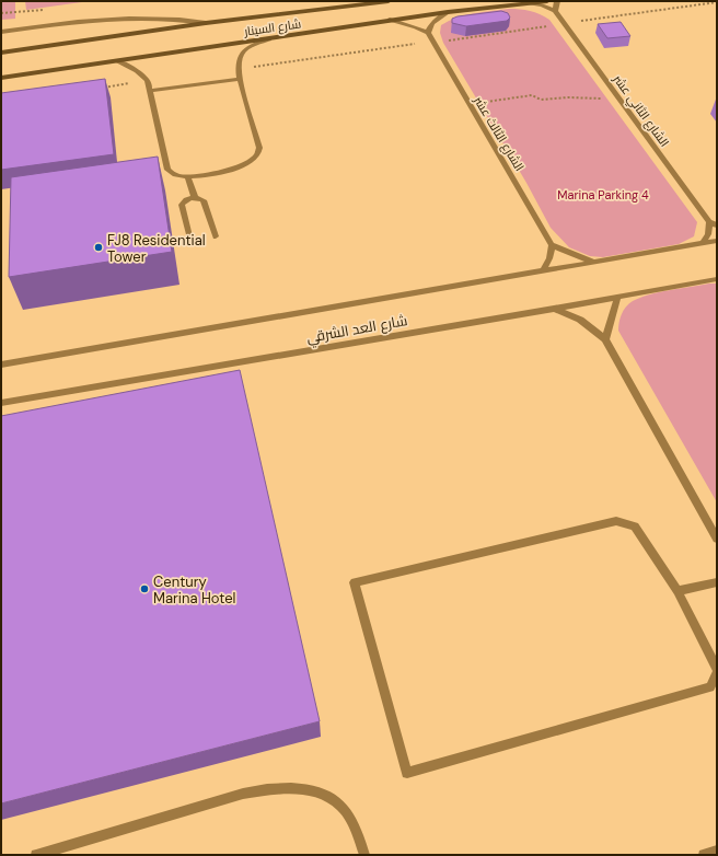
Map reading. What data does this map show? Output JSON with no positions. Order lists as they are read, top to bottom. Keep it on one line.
{"streets":{"street":["شارع السينار","الشارع الثاني عشر","الشارع الثالث عشر","شارع العد الشرقي"]},"crossings":[["الشارع الثاني عشر","شارع العد الشرقي"]],"parks":["Marina Parking 4"],"places":["FJ8 Residential Tower","Century Marina Hotel"]}
